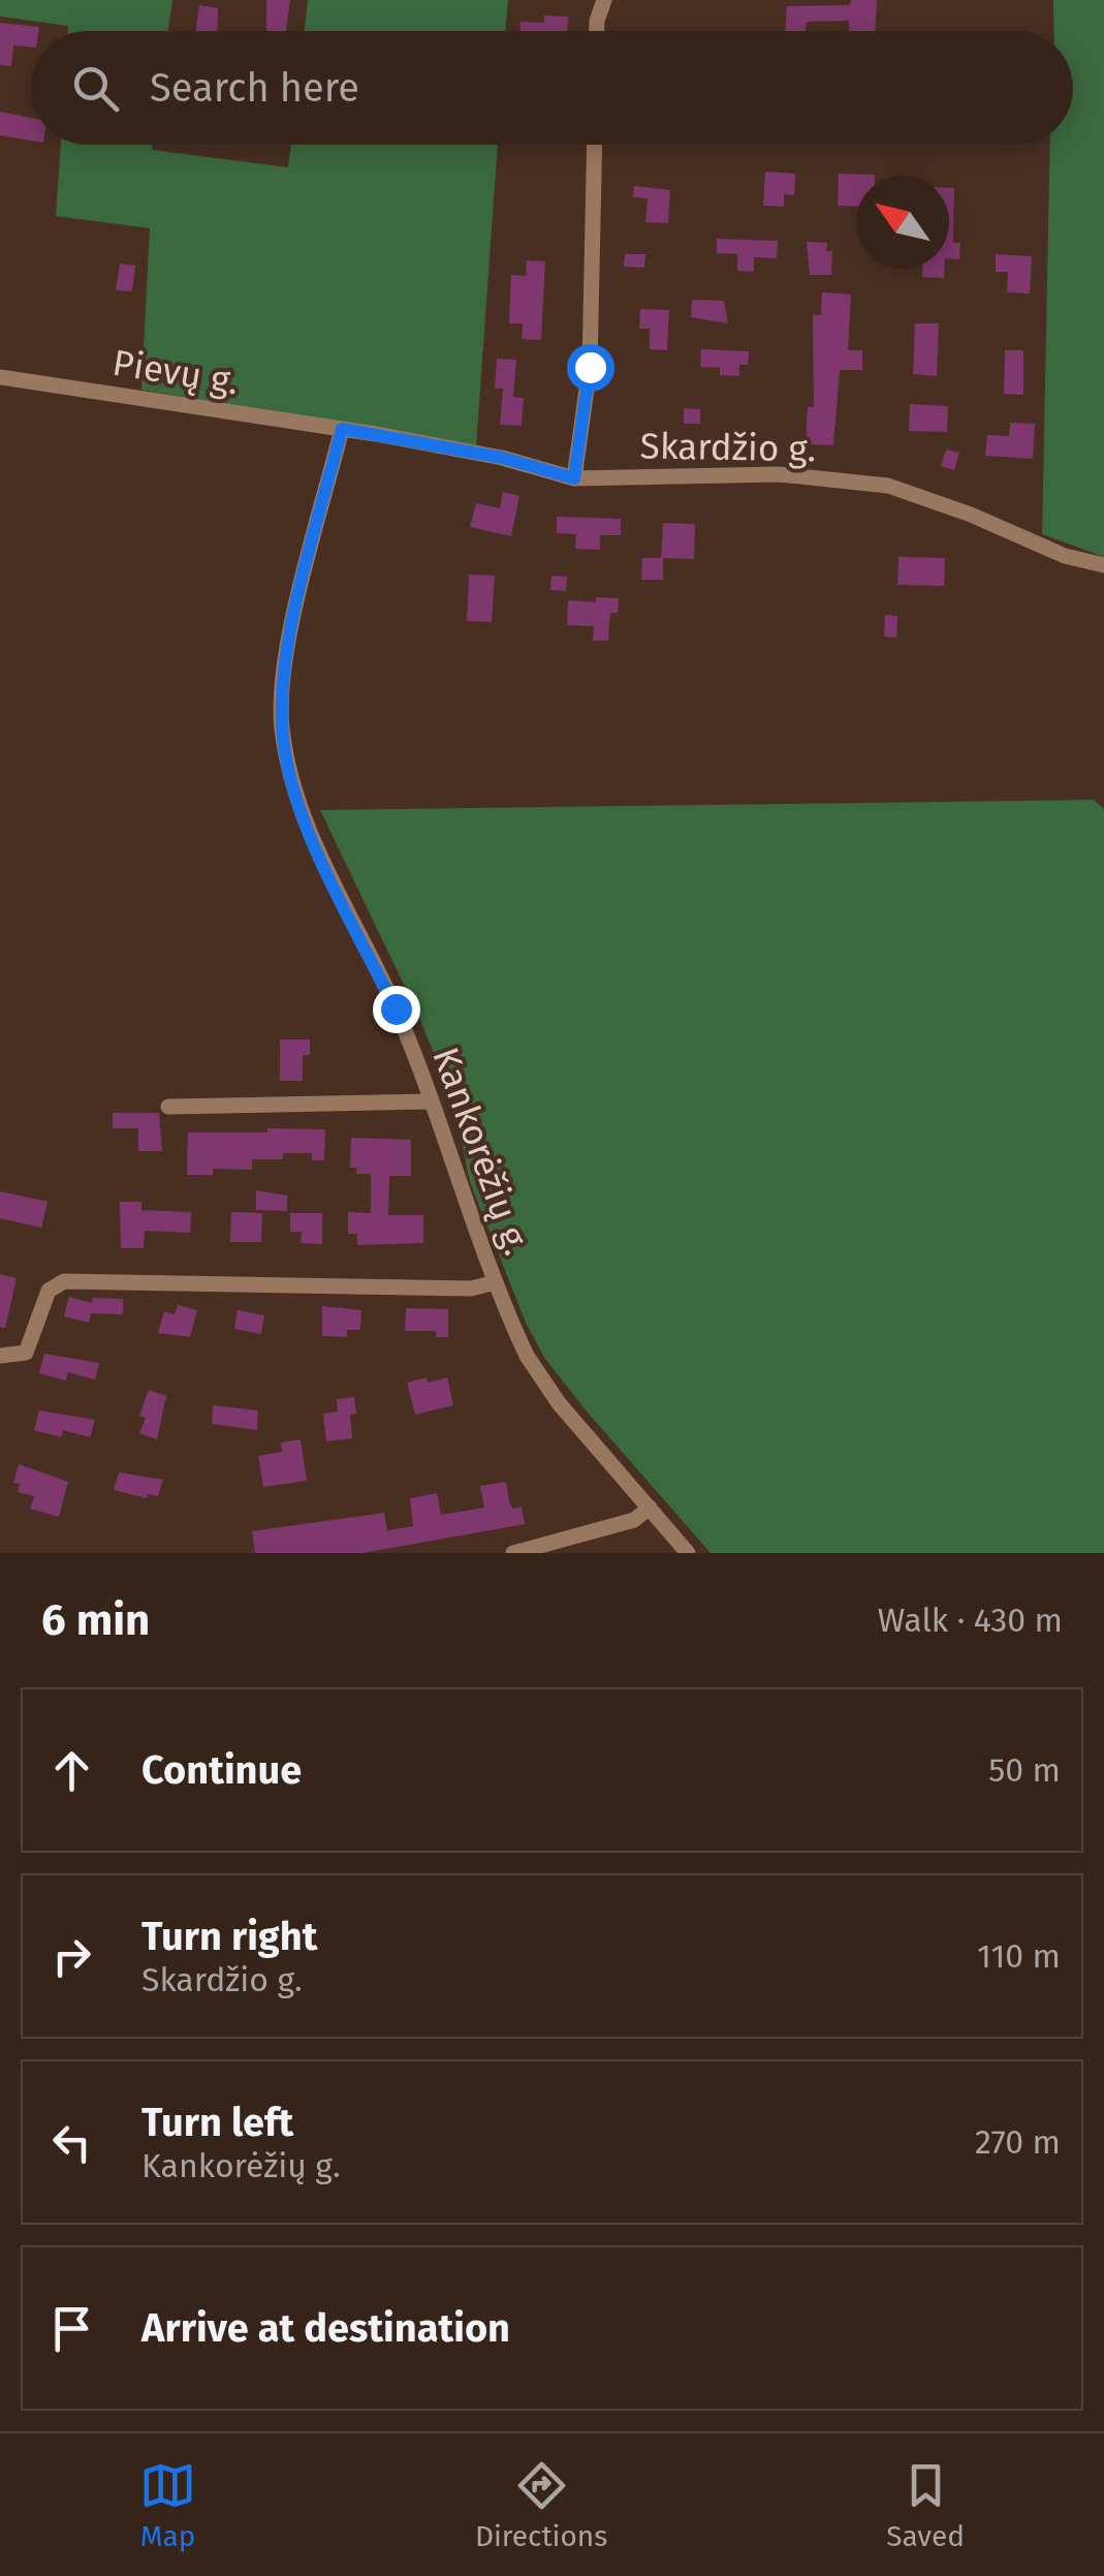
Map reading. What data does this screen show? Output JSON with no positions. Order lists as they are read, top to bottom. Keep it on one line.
{"streets":{"street":["Pievų g.","Skardžio g.","Kankorėžių g."]},"crossings":[["Pievų g.","Skardžio g."],["Pievų g.","Kankorėžių g."],["Skardžio g.","Kankorėžių g."]],"north":"top left","page":{"search":"Search here","heading":["6 min","Walk · 430 m"],"list":[["Continue","50 m"],["Turn right","Skardžio g.","110 m"],["Turn left","Kankorėžių g.","270 m"],"Arrive at destination"],"nav":["Map","Directions","Saved"]}}
